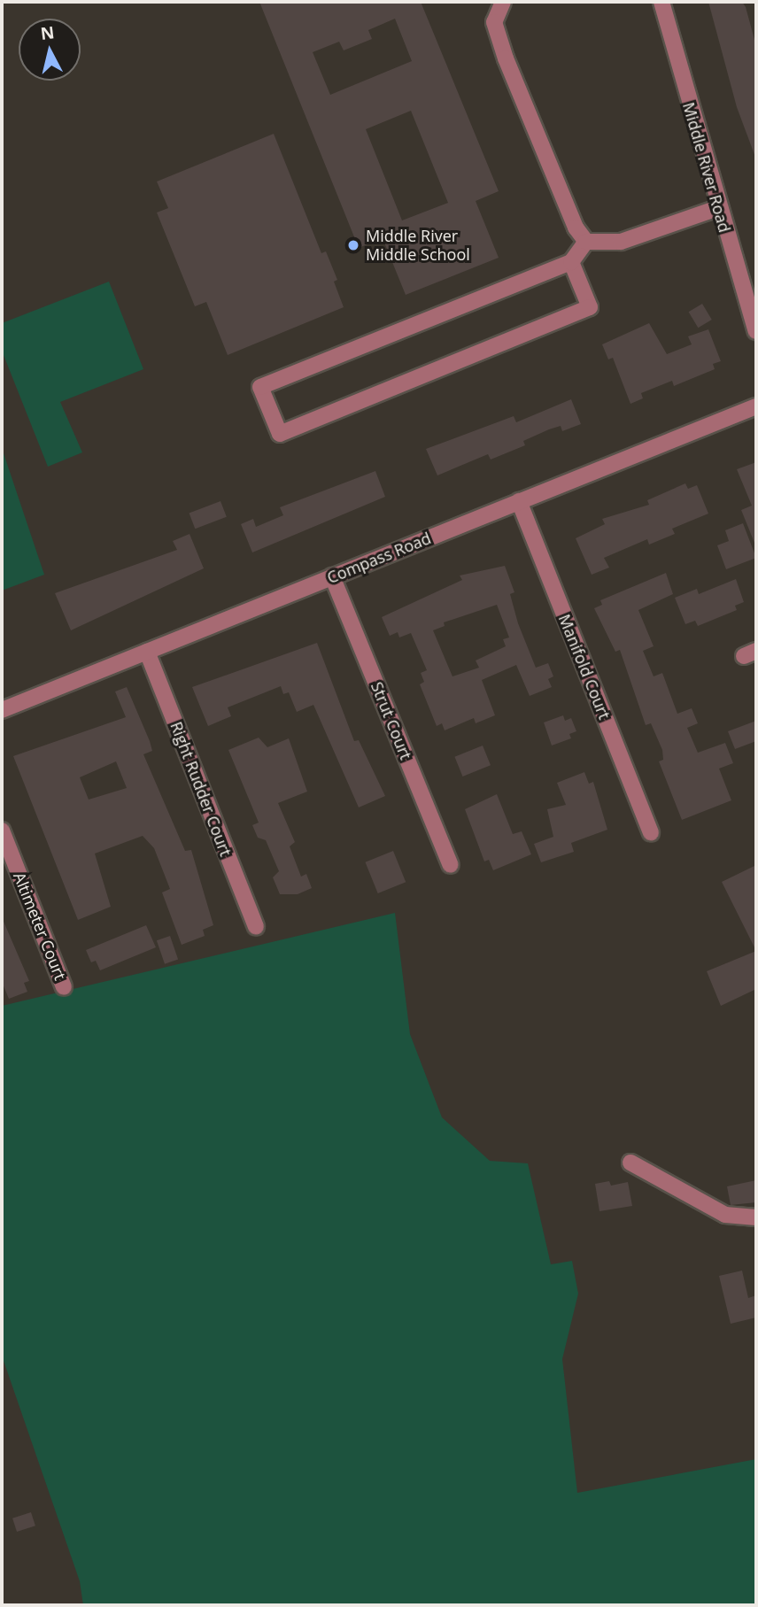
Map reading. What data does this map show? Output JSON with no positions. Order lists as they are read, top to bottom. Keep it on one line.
{"streets":{"street":["Middle River Road","Compass Road","Manifold Court","Strut Court","Right Rudder Court","Altimeter Court"]},"crossings":[["Compass Road","Manifold Court"],["Compass Road","Strut Court"],["Compass Road","Right Rudder Court"]],"places":["Middle River Middle School"],"north":"top"}
